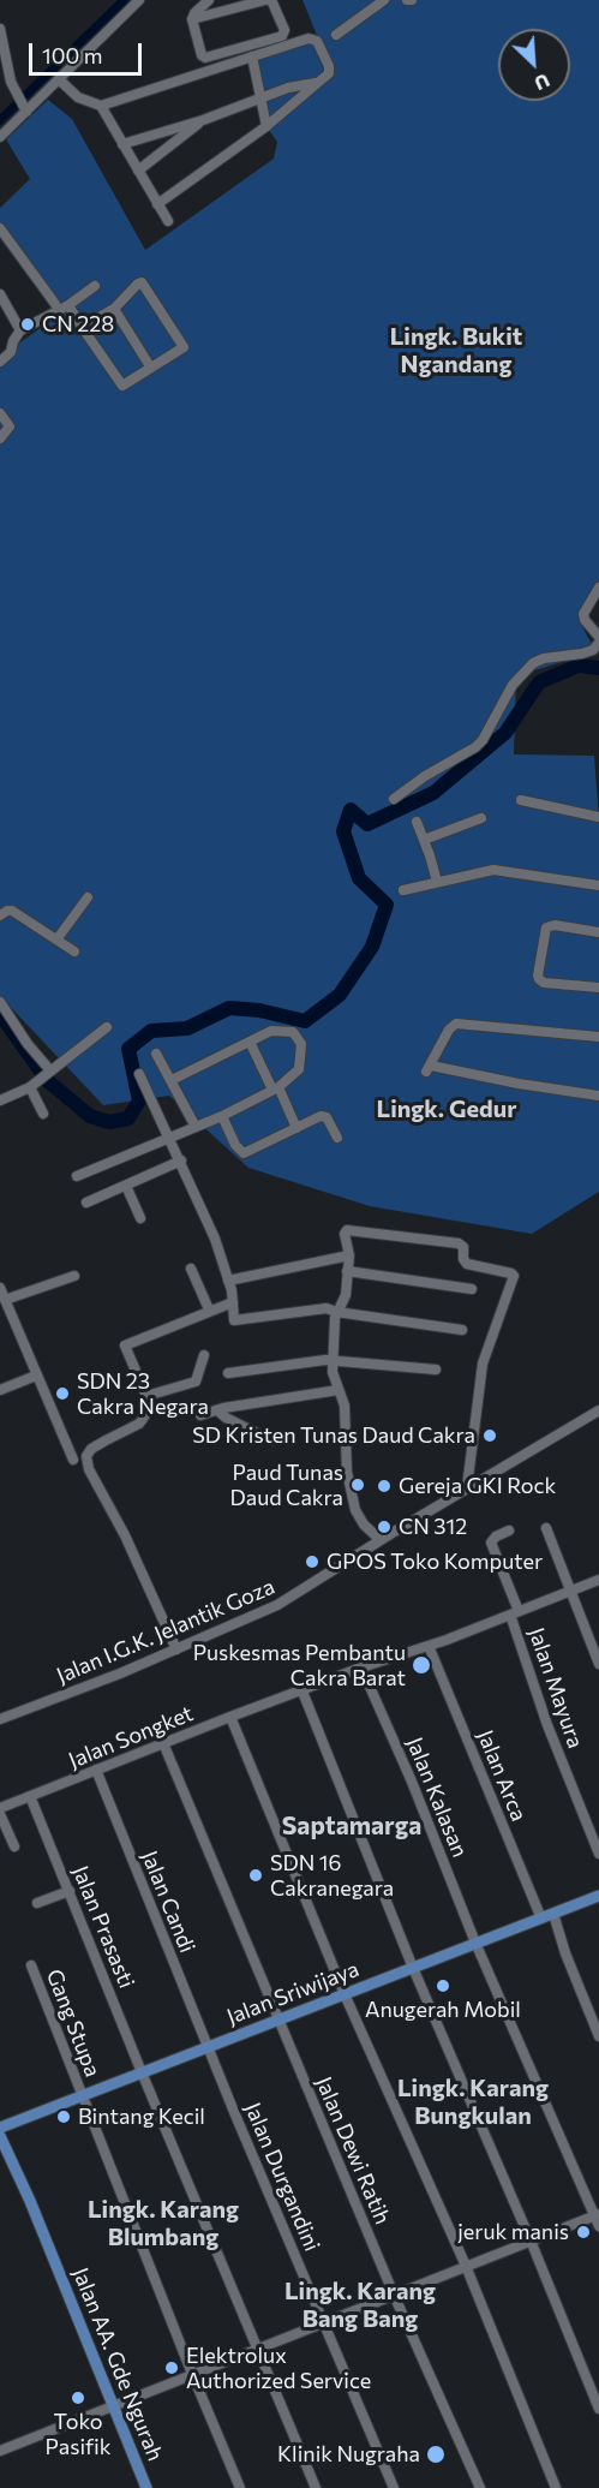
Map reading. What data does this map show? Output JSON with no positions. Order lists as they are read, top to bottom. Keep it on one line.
{"streets":{"main road":["Jalan Sriwijaya","Jalan AA. Gde Ngurah"],"street":["Jalan I.G.K. Jelantik Goza","Jalan Mayura","Jalan Songket","Jalan Arca","Jalan Kalasan","Jalan Candi","Jalan Prasasti","Gang Stupa","Jalan Dewi Ratih","Jalan Durgandini"]},"crossings":[["Jalan Mayura","Jalan Songket"],["Jalan Songket","Jalan Arca"],["Jalan Songket","Jalan Kalasan"],["Jalan Songket","Jalan Candi"],["Jalan Songket","Jalan Prasasti"],["Jalan Songket","Jalan Dewi Ratih"],["Jalan Arca","Jalan Sriwijaya"],["Jalan Kalasan","Jalan Sriwijaya"],["Jalan Candi","Jalan Sriwijaya"],["Jalan Candi","Jalan Durgandini"],["Jalan Prasasti","Jalan Sriwijaya"],["Jalan Sriwijaya","Gang Stupa"],["Jalan Sriwijaya","Jalan Dewi Ratih"],["Jalan Sriwijaya","Jalan Durgandini"]],"districts":["Lingk. Bukit Ngandang","Lingk. Gedur","Saptamarga","Lingk. Karang Bungkulan","Lingk. Karang Blumbang","Lingk. Karang Bang Bang"],"places":["CN 228","SDN 23 Cakra Negara","SD Kristen Tunas Daud Cakra","Paud Tunas Daud Cakra","Gereja GKI Rock","CN 312","GPOS Toko Komputer","Puskesmas Pembantu Cakra Barat","SDN 16 Cakranegara","Anugerah Mobil","Bintang Kecil","jeruk manis","Elektrolux Authorized Service","Toko Pasifik","Klinik Nugraha"],"scale_bar":"100 m","north":"bottom right"}
